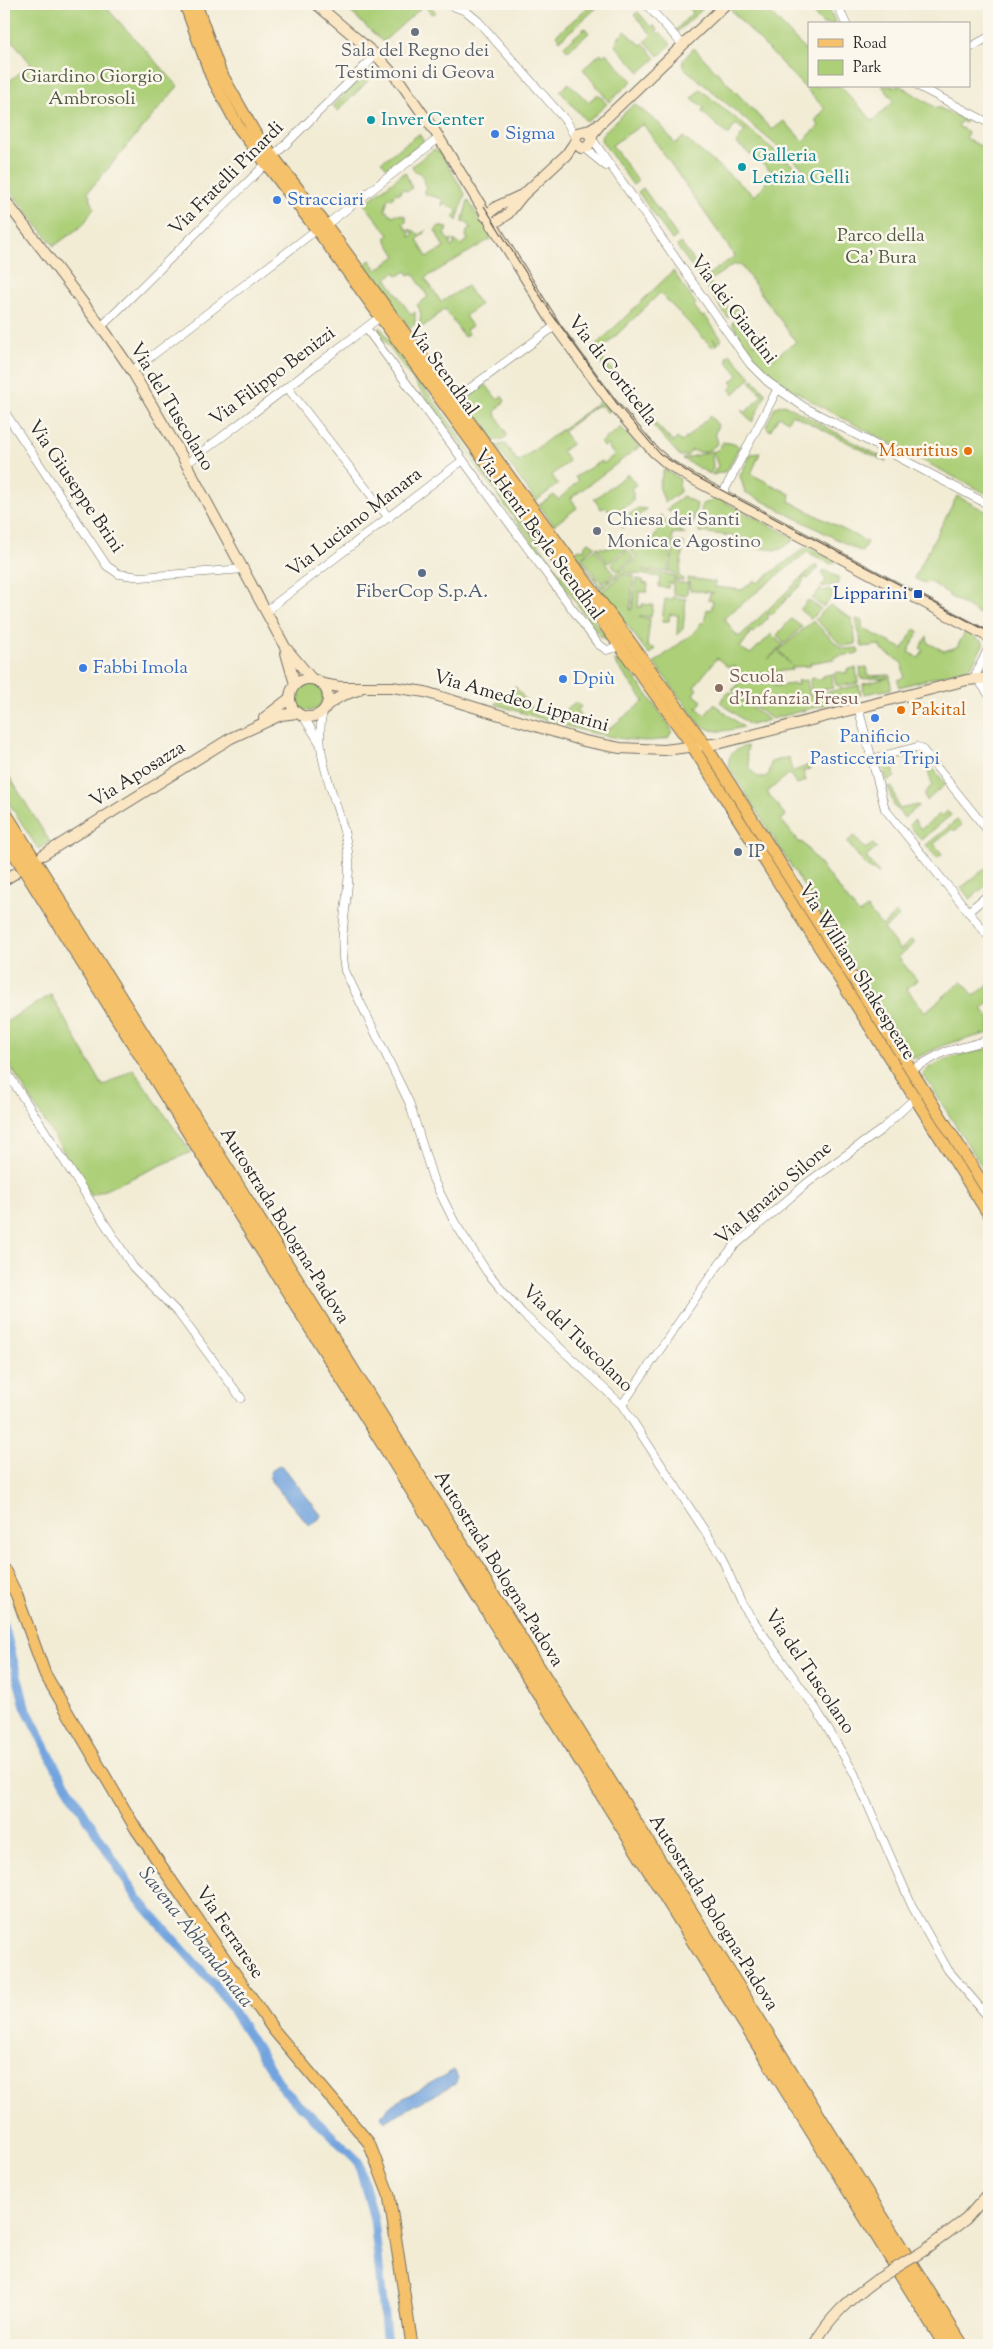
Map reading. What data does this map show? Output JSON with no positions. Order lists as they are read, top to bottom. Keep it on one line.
{"streets":{"highway":["Autostrada Bologna-Padova"],"main road":["Via Stendhal","Via William Shakespeare","Via Ferrarese"],"street":["Via Fratelli Pinardi","Via dei Giardini","Via di Corticella","Via Filippo Benizzi","Via del Tuscolano","Via Giuseppe Brini","Via Luciano Manara","Via Henri Beyle Stendhal","Via Amedeo Lipparini","Via Aposazza","Via Ignazio Silone"]},"crossings":[["Via Fratelli Pinardi","Via Stendhal"],["Via Fratelli Pinardi","Via di Corticella"],["Via Fratelli Pinardi","Via del Tuscolano"],["Via Stendhal","Via Filippo Benizzi"],["Via Stendhal","Via Henri Beyle Stendhal"],["Via Stendhal","Via Amedeo Lipparini"],["Via Stendhal","Via William Shakespeare"],["Via Filippo Benizzi","Via del Tuscolano"],["Via Filippo Benizzi","Via Henri Beyle Stendhal"],["Via del Tuscolano","Via Giuseppe Brini"],["Via del Tuscolano","Via Luciano Manara"],["Via del Tuscolano","Via Amedeo Lipparini"],["Via del Tuscolano","Via Aposazza"],["Via del Tuscolano","Via Ignazio Silone"],["Via Luciano Manara","Via Henri Beyle Stendhal"],["Via Amedeo Lipparini","Via Aposazza"],["Via Amedeo Lipparini","Via William Shakespeare"],["Via William Shakespeare","Via Ignazio Silone"]],"water":["Savena Abbandonata"],"parks":["Giardino Giorgio Ambrosoli","Parco della Ca' Bura"],"places":{"other":["Sala del Regno dei Testimoni di Geova","Inver Center","Sigma","Galleria Letizia Gelli","Stracciari","Mauritius","Chiesa dei Santi Monica e Agostino","FiberCop S.p.A.","Fabbi Imola","Dpiù","Scuola d'Infanzia Fresu","Pakital","Panificio Pasticceria Tripi","IP"],"transit":["Lipparini"]},"legend":["Road","Park"]}
